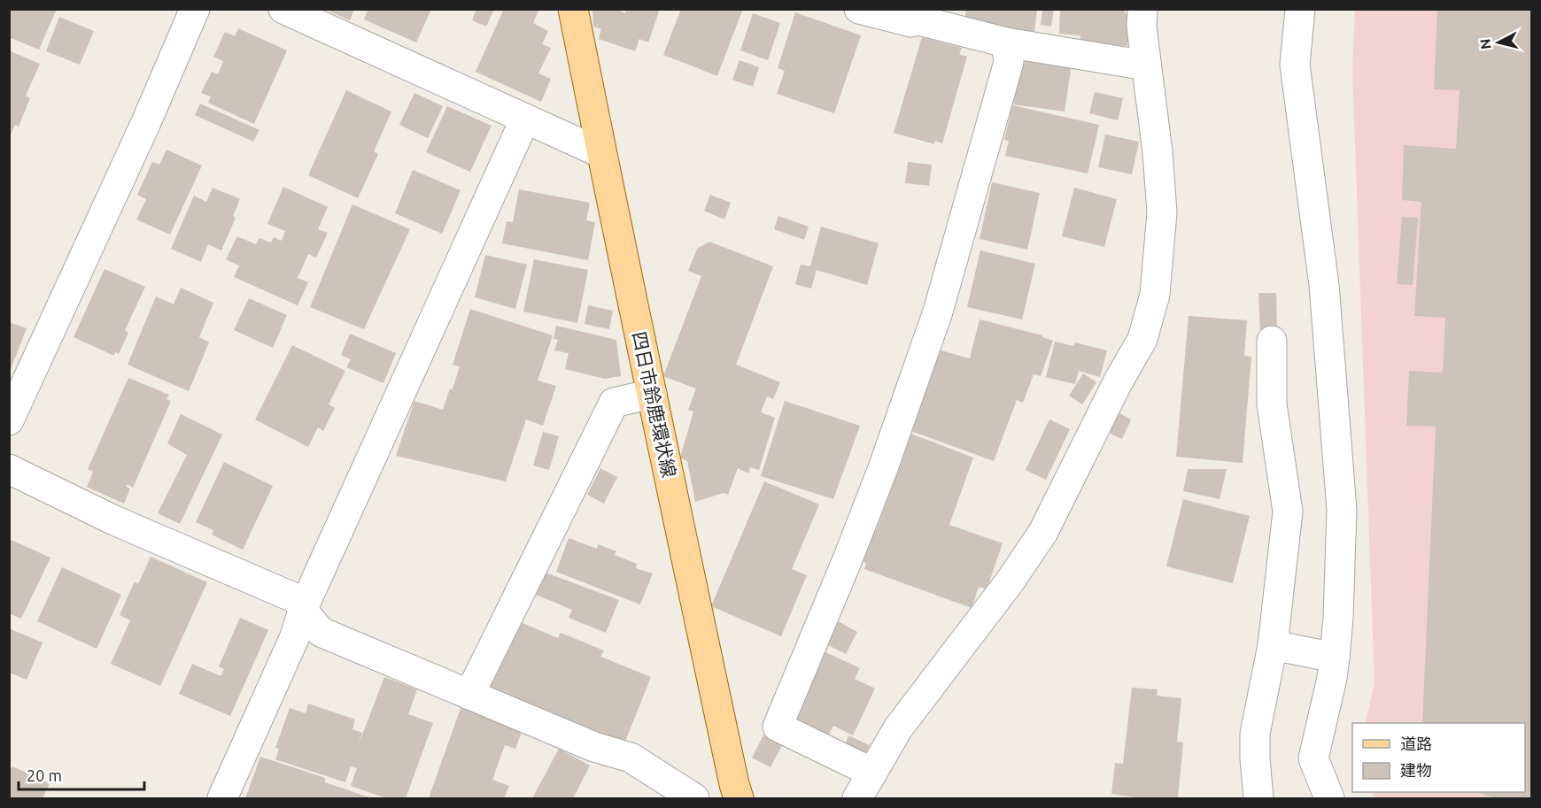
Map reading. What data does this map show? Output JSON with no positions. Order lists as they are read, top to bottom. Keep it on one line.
{"streets":{"main road":["四日市鈴鹿環状線"]},"legend":["道路","建物"],"scale_bar":"20 m","north":"left"}
